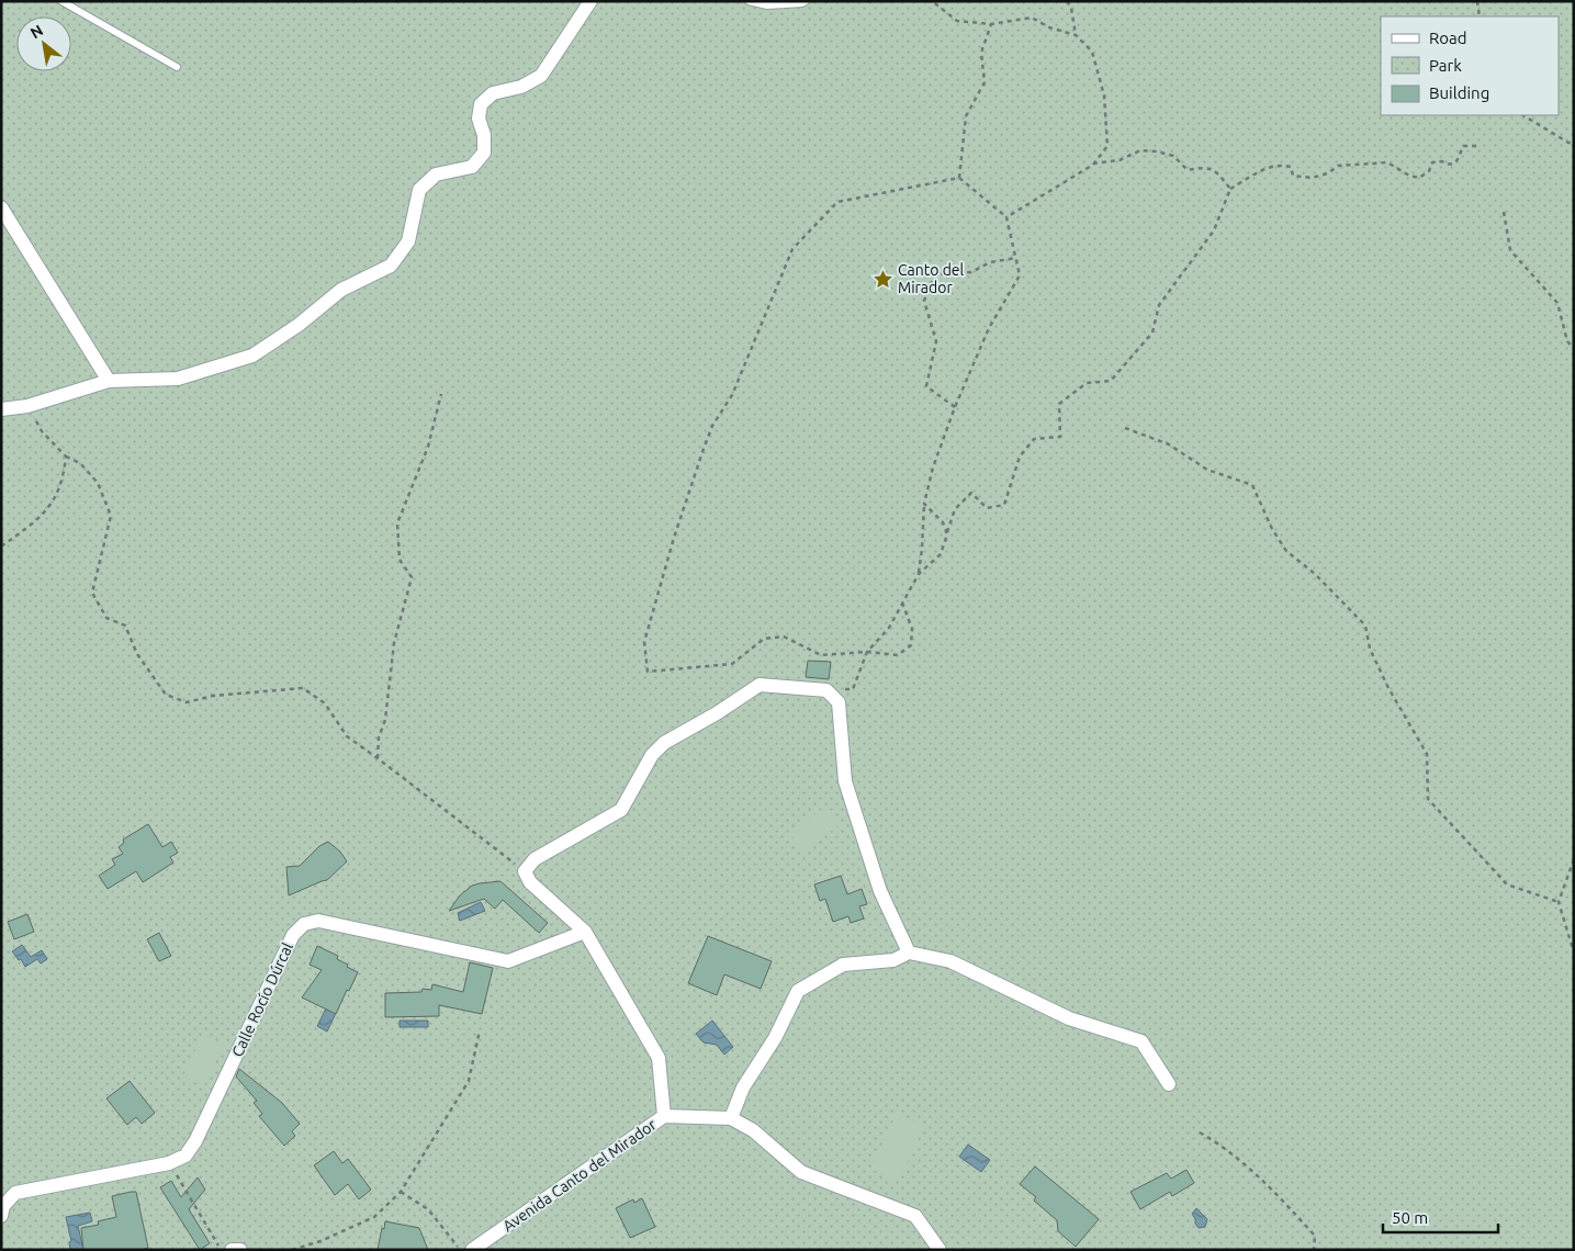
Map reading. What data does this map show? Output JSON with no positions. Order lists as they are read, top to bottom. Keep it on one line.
{"streets":{"street":["Calle Rocío Dúrcal","Avenida Canto del Mirador"]},"crossings":[["Calle Rocío Dúrcal","Avenida Canto del Mirador"]],"places":{"place":["Canto del Mirador"]},"legend":["Road","Park","Building"],"scale_bar":"50 m","north":"top left"}
